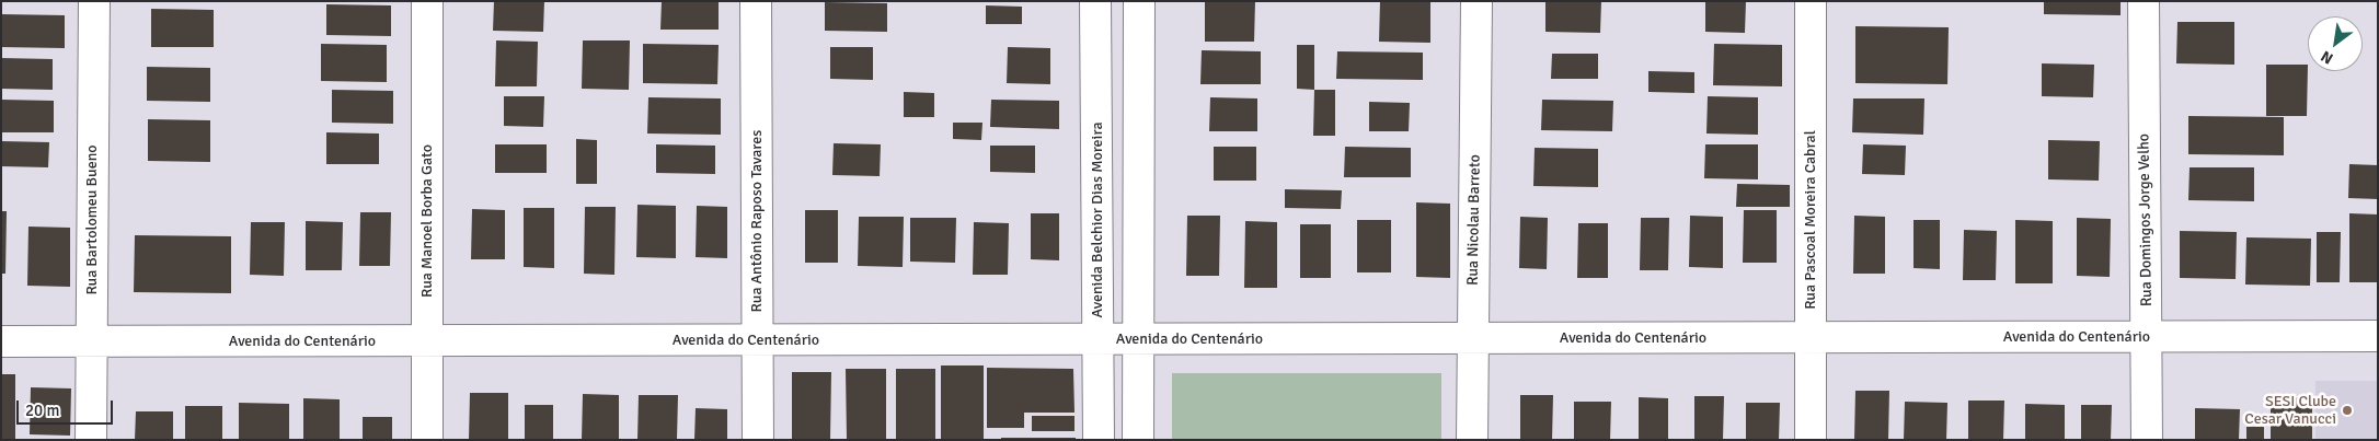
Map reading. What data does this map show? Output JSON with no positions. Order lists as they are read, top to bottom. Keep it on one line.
{"streets":{"street":["Rua Bartolomeu Bueno","Avenida Belchior Dias Moreira","Rua Nicolau Barreto","Rua Pascoal Moreira Cabral","Rua Domingos Jorge Velho","Rua Manoel Borba Gato","Rua Antônio Raposo Tavares","Avenida do Centenário"]},"crossings":[["Rua Bartolomeu Bueno","Avenida do Centenário"],["Avenida Belchior Dias Moreira","Avenida do Centenário"],["Rua Nicolau Barreto","Avenida do Centenário"],["Rua Pascoal Moreira Cabral","Avenida do Centenário"],["Rua Domingos Jorge Velho","Avenida do Centenário"],["Rua Manoel Borba Gato","Avenida do Centenário"],["Rua Antônio Raposo Tavares","Avenida do Centenário"]],"places":["SESI Clube Cesar Vanucci"],"scale_bar":"20 m","north":"bottom left"}
